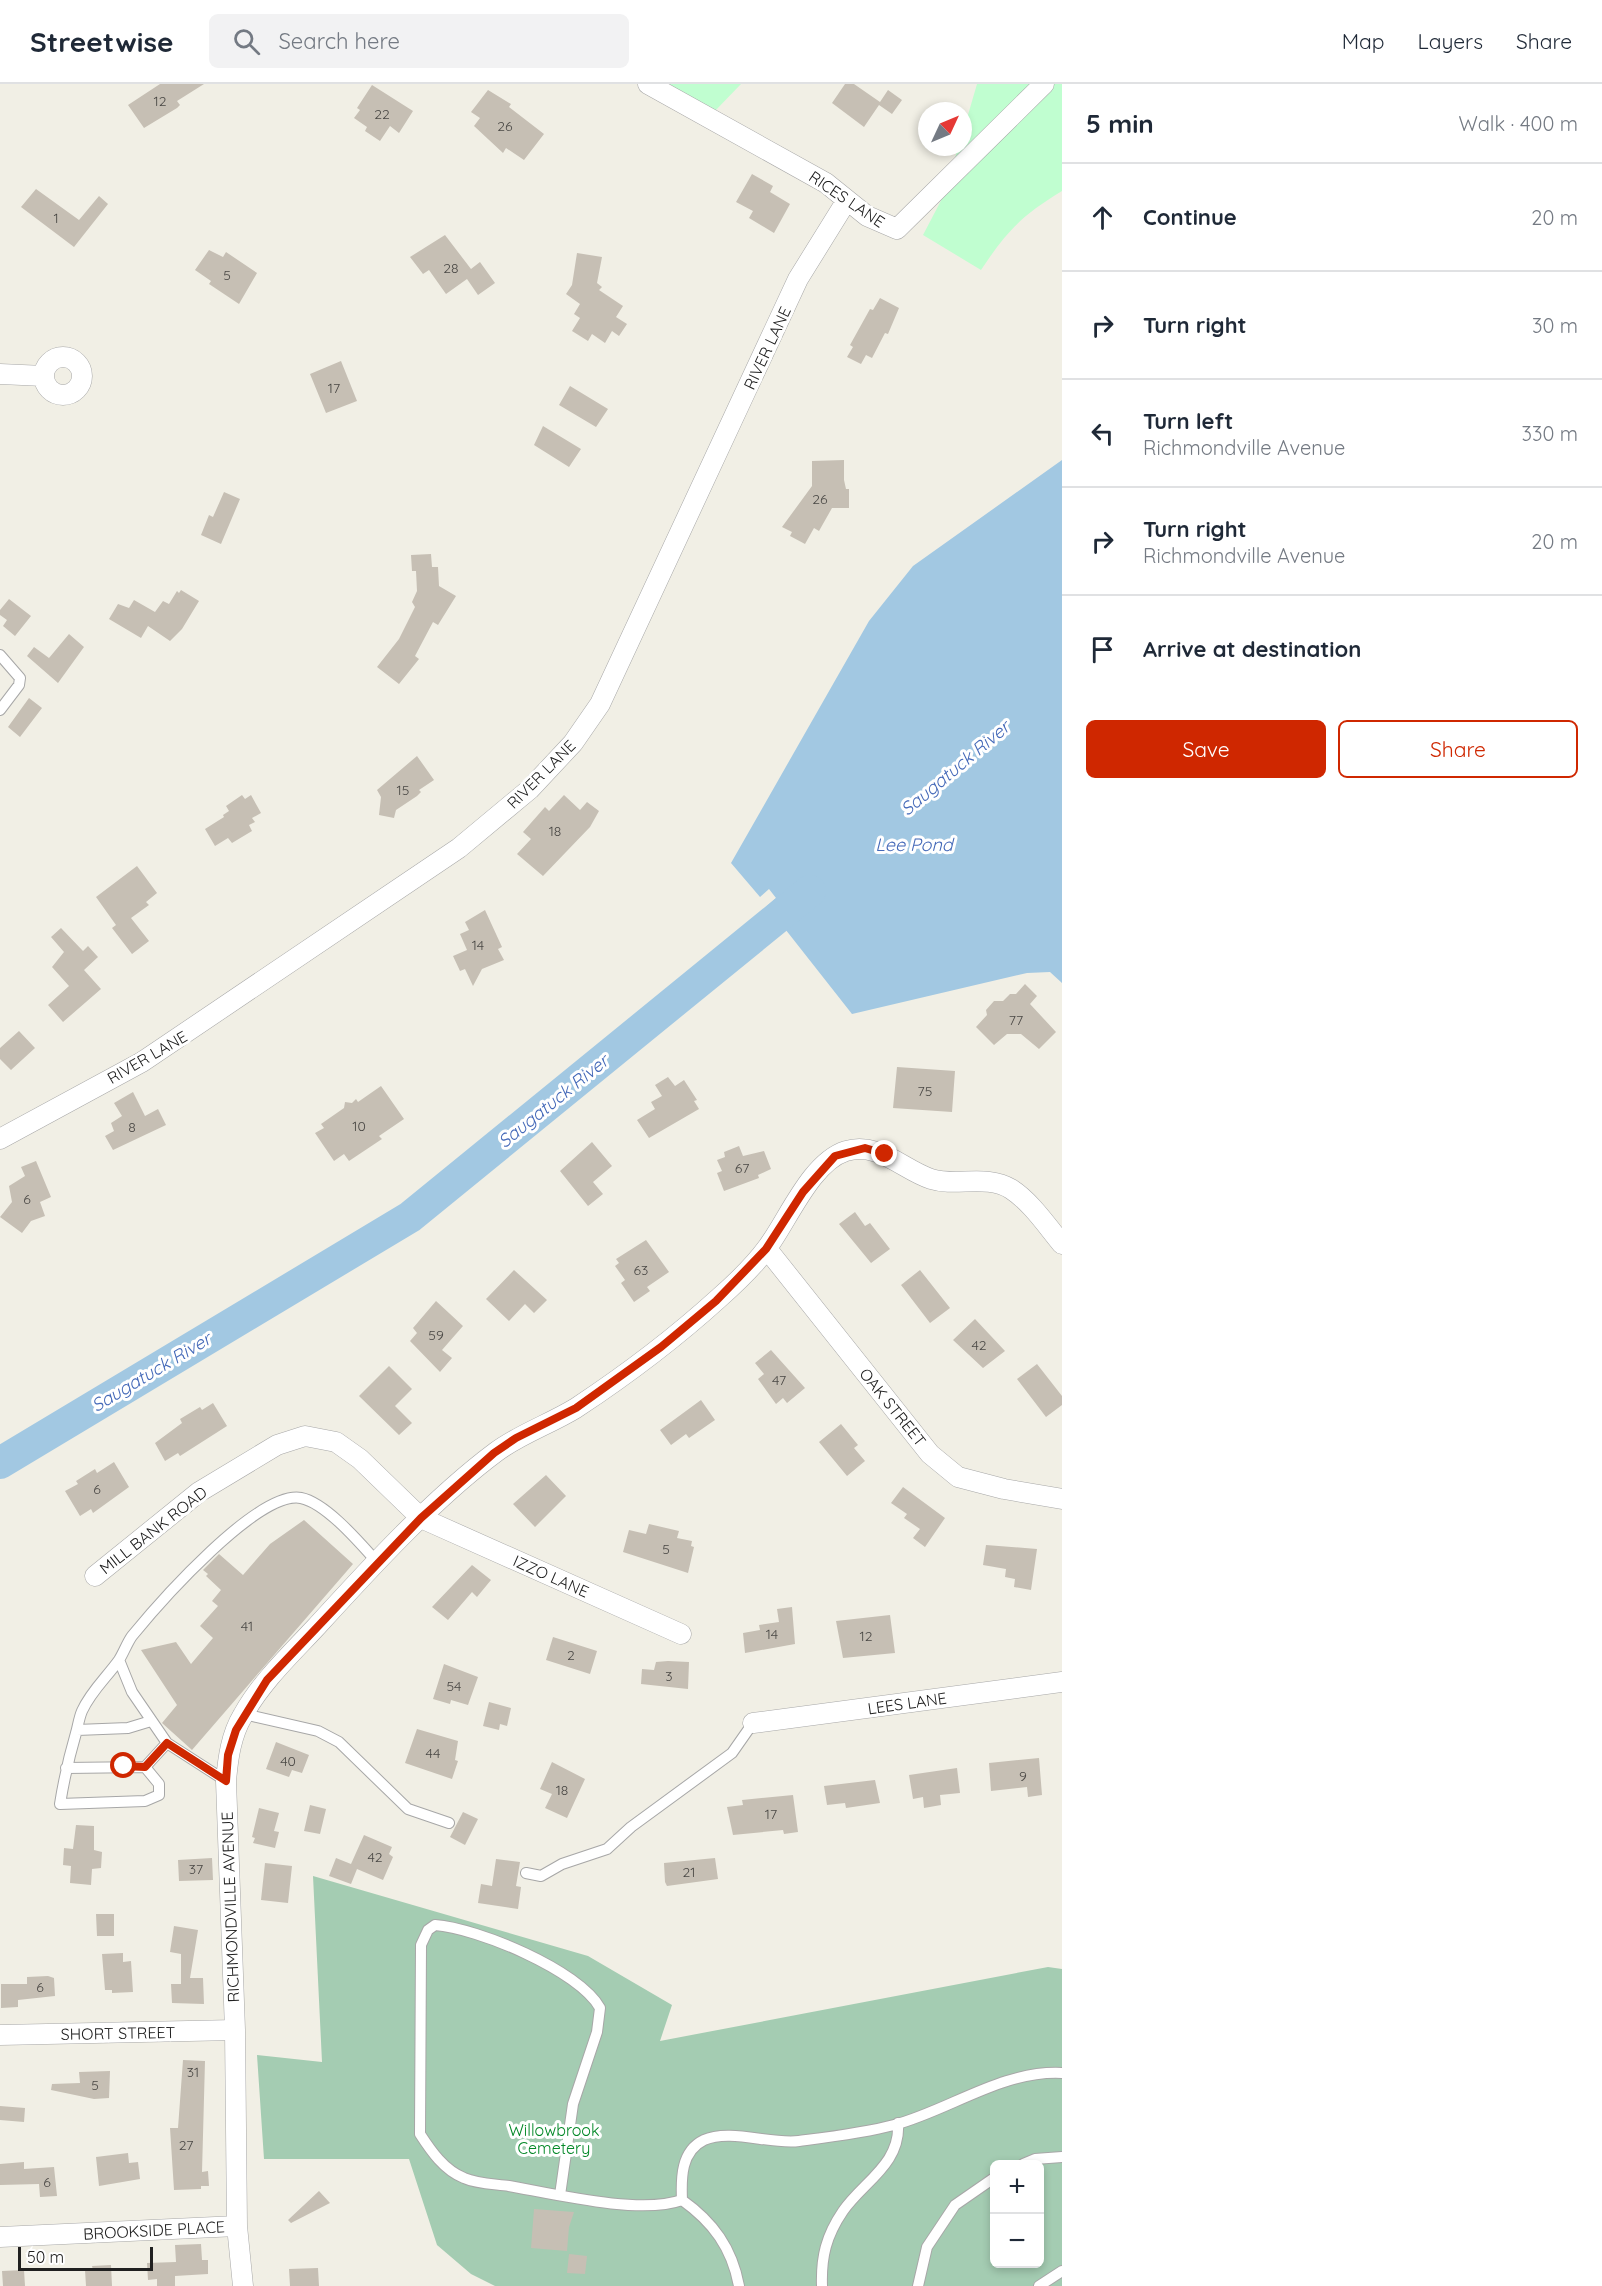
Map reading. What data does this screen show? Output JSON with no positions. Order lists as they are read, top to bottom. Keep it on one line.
{"streets":{"street":["RICES LANE","RIVER LANE","OAK STREET","MILL BANK ROAD","IZZO LANE","LEES LANE","RICHMONDVILLE AVENUE","SHORT STREET","BROOKSIDE PLACE"]},"crossings":[["RICES LANE","RIVER LANE"],["OAK STREET","RICHMONDVILLE AVENUE"],["MILL BANK ROAD","IZZO LANE"],["MILL BANK ROAD","RICHMONDVILLE AVENUE"],["IZZO LANE","RICHMONDVILLE AVENUE"],["RICHMONDVILLE AVENUE","SHORT STREET"],["RICHMONDVILLE AVENUE","BROOKSIDE PLACE"]],"water":["Saugatuck River","Lee Pond"],"parks":["Willowbrook Cemetery"],"house_numbers":["12","22","26","1","28","5","17","26","15","18","14","77","75","10","8","67","6","63","59","42","47","6","5","41","14","12","2","3","54","44","40","9","18","17","42","37","21","6","31","5","27","6"],"scale_bar":"50 m","north":"top right","page":{"header":"Streetwise","search":"Search here","nav":["Map","Layers","Share"],"heading":["5 min","Walk · 400 m"],"list":[["Continue","20 m"],["Turn right","30 m"],["Turn left","Richmondville Avenue","330 m"],["Turn right","Richmondville Avenue","20 m"],"Arrive at destination"],"buttons":["Save","Share"],"map_buttons":["+","−"],"scale":"50 m"}}
